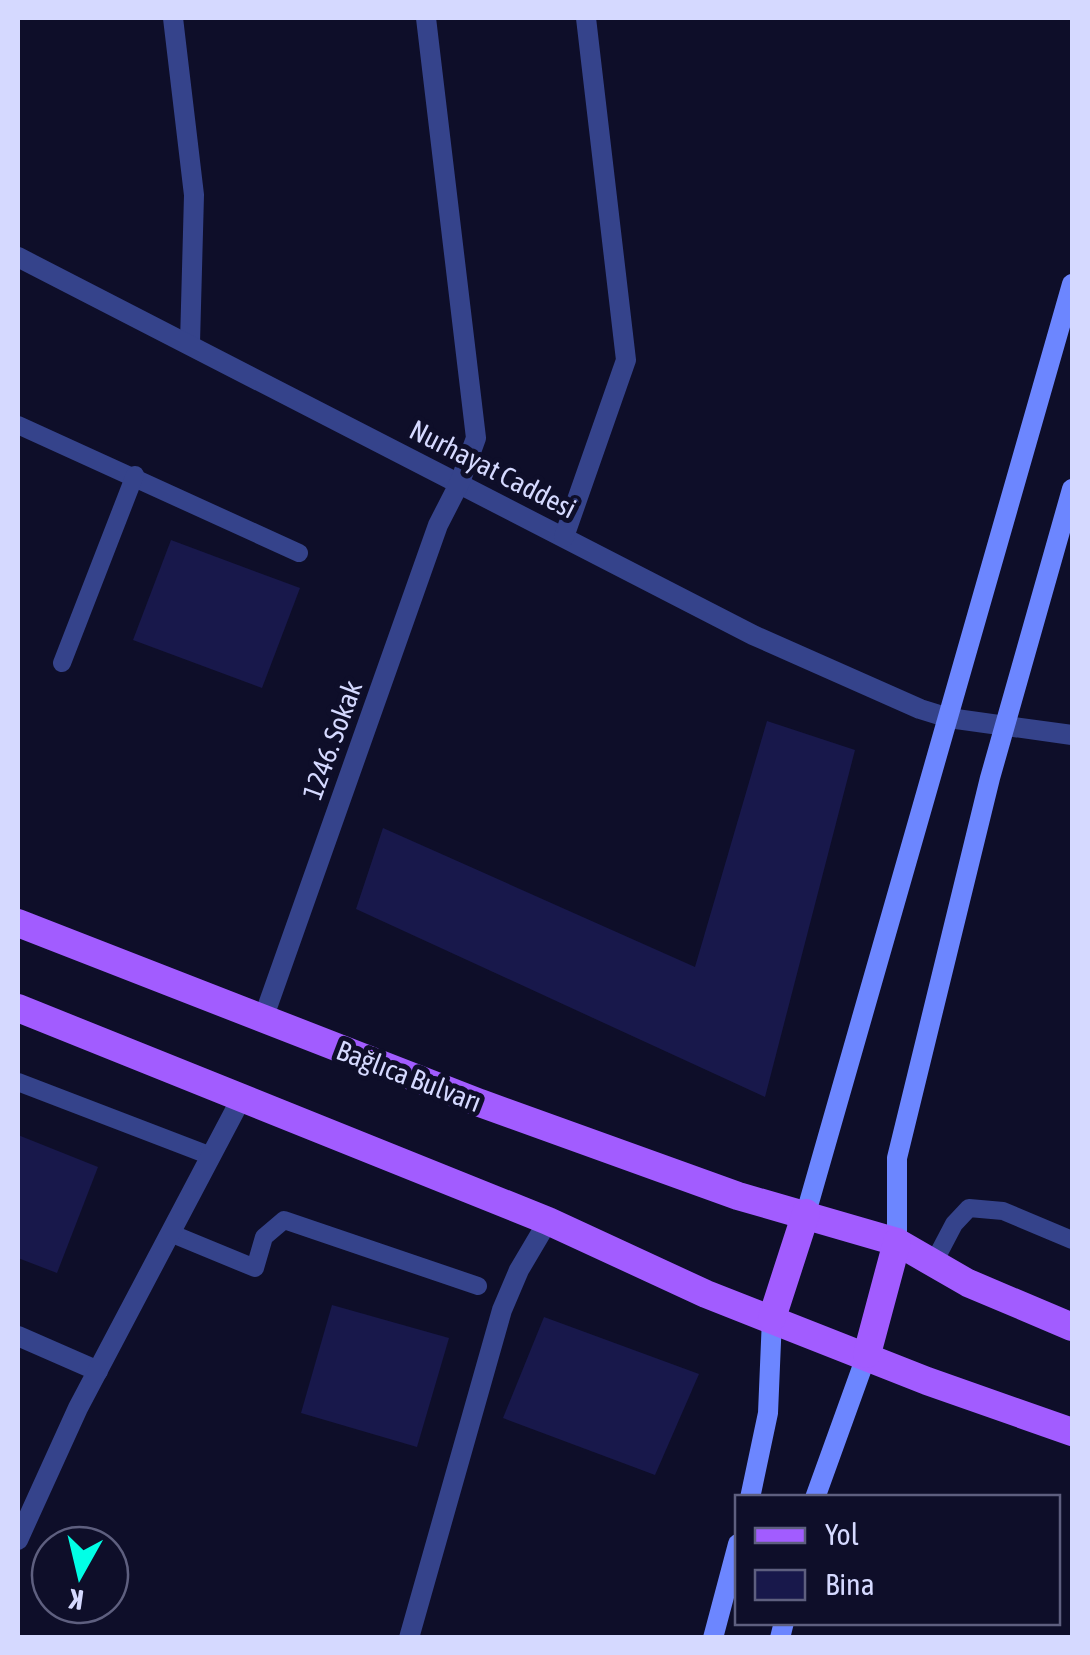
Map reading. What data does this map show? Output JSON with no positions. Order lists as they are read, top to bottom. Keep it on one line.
{"streets":{"main road":["Bağlıca Bulvarı"],"street":["Nurhayat Caddesi","1246. Sokak"]},"crossings":[["Nurhayat Caddesi","1246. Sokak"],["1246. Sokak","Bağlıca Bulvarı"]],"legend":["Yol","Bina"],"north":"bottom"}
